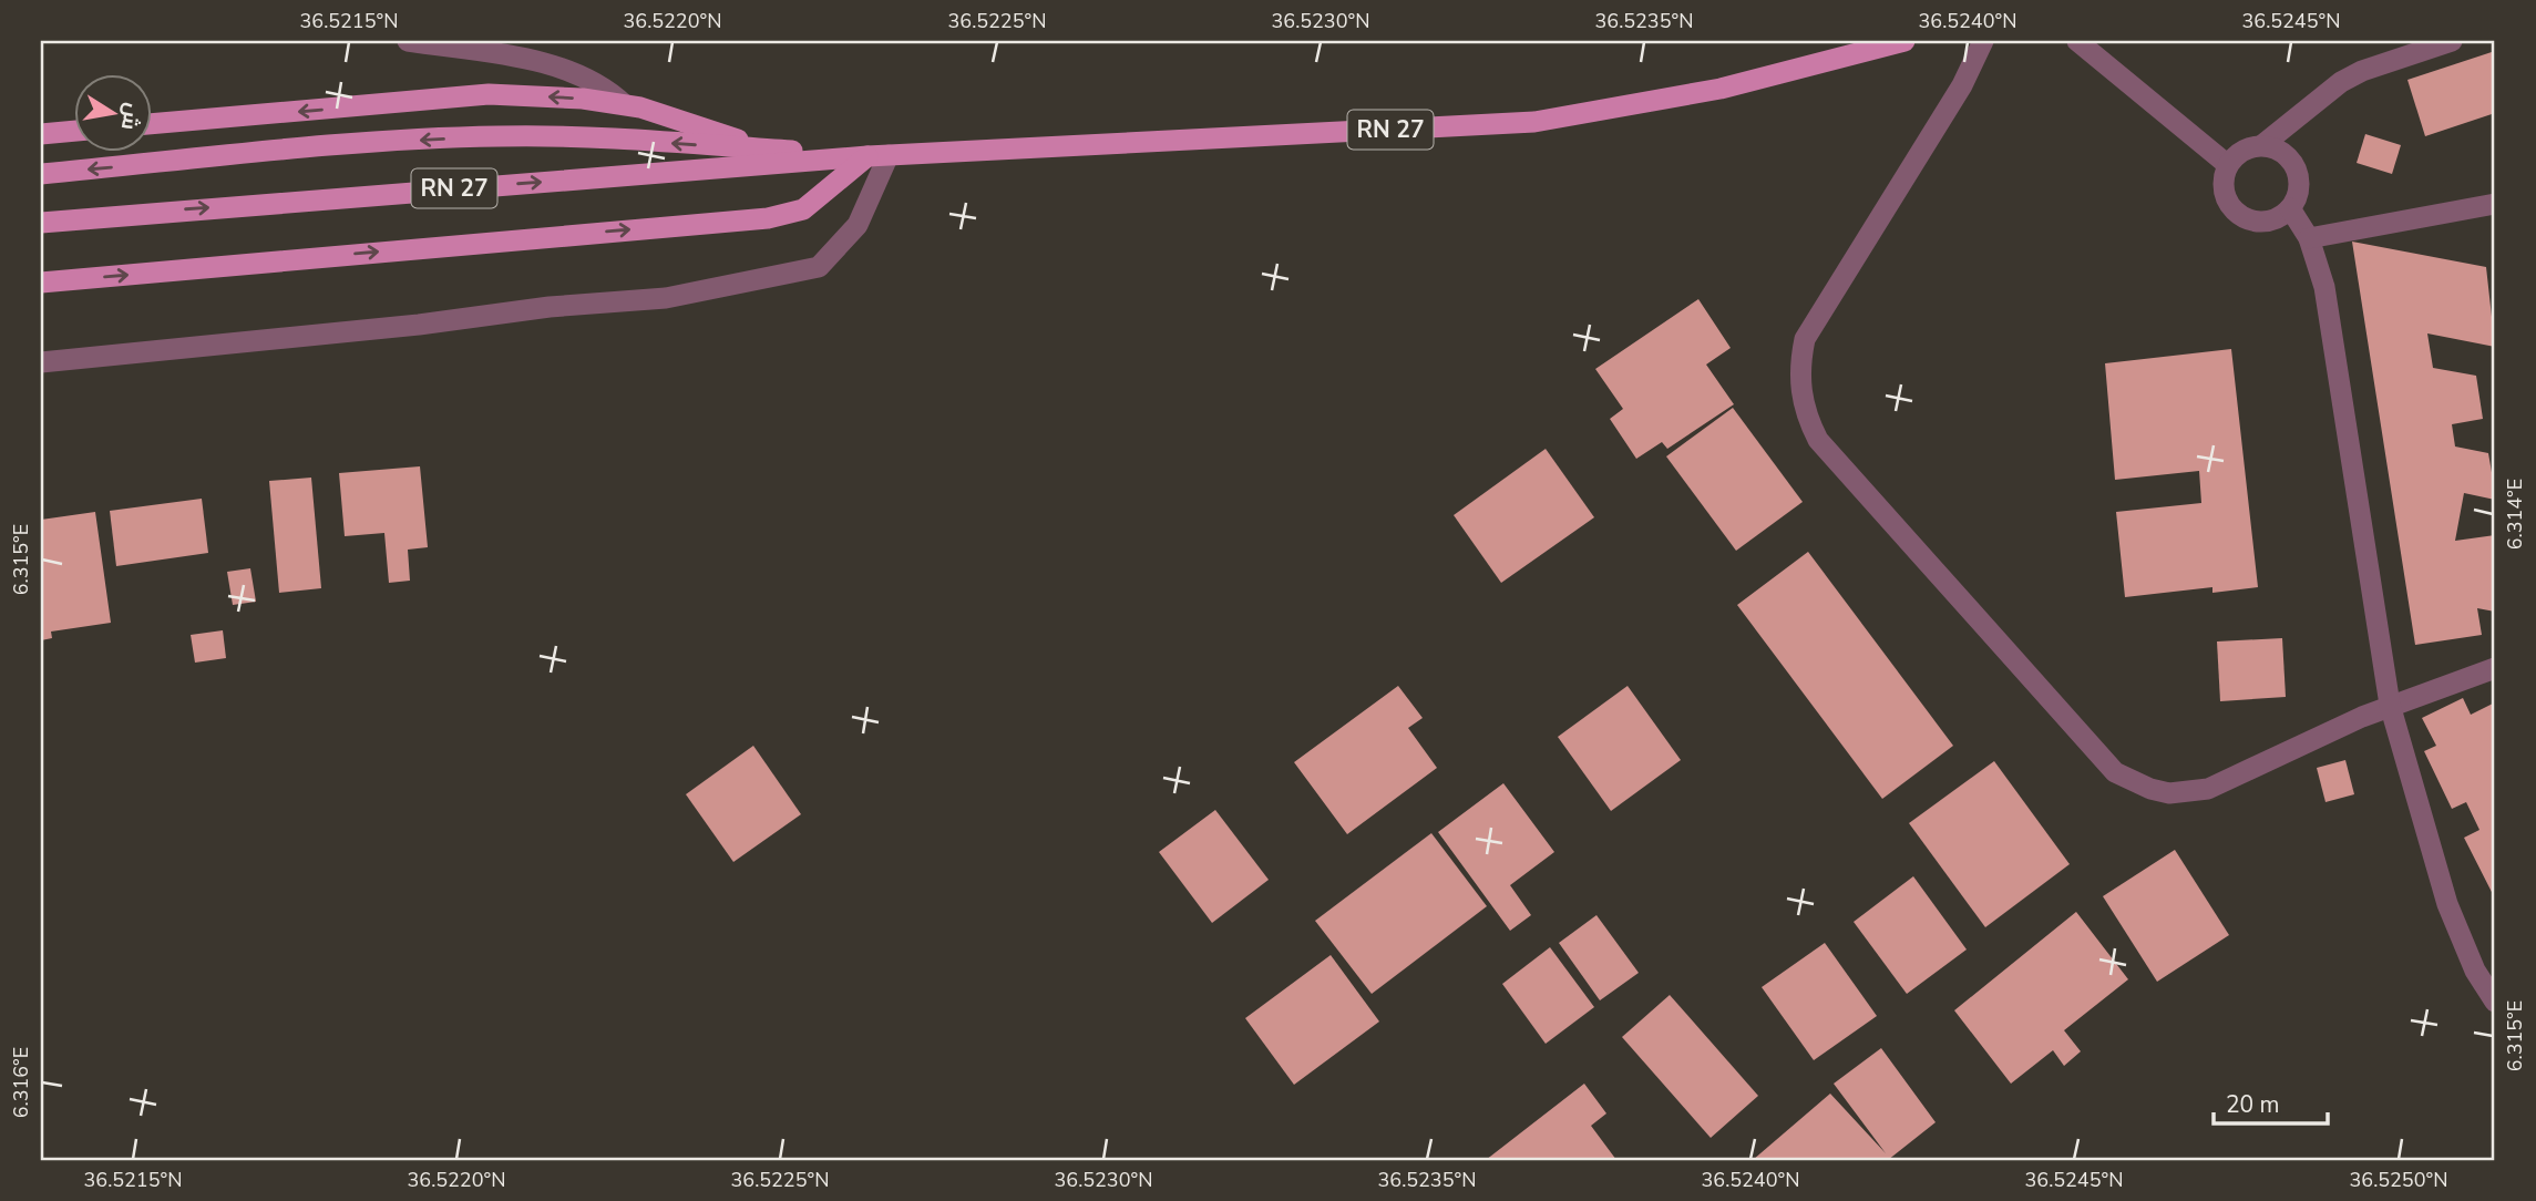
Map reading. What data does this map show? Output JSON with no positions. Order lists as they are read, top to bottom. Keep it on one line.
{"streets":{"main road":["RN 27"]},"scale_bar":"20 m","north":"right","coordinates":["36.5215°N","36.5220°N","36.5225°N","36.5230°N","36.5235°N","36.5240°N","36.5245°N","6.314°E","6.315°E","6.316°E","36.5250°N"]}
